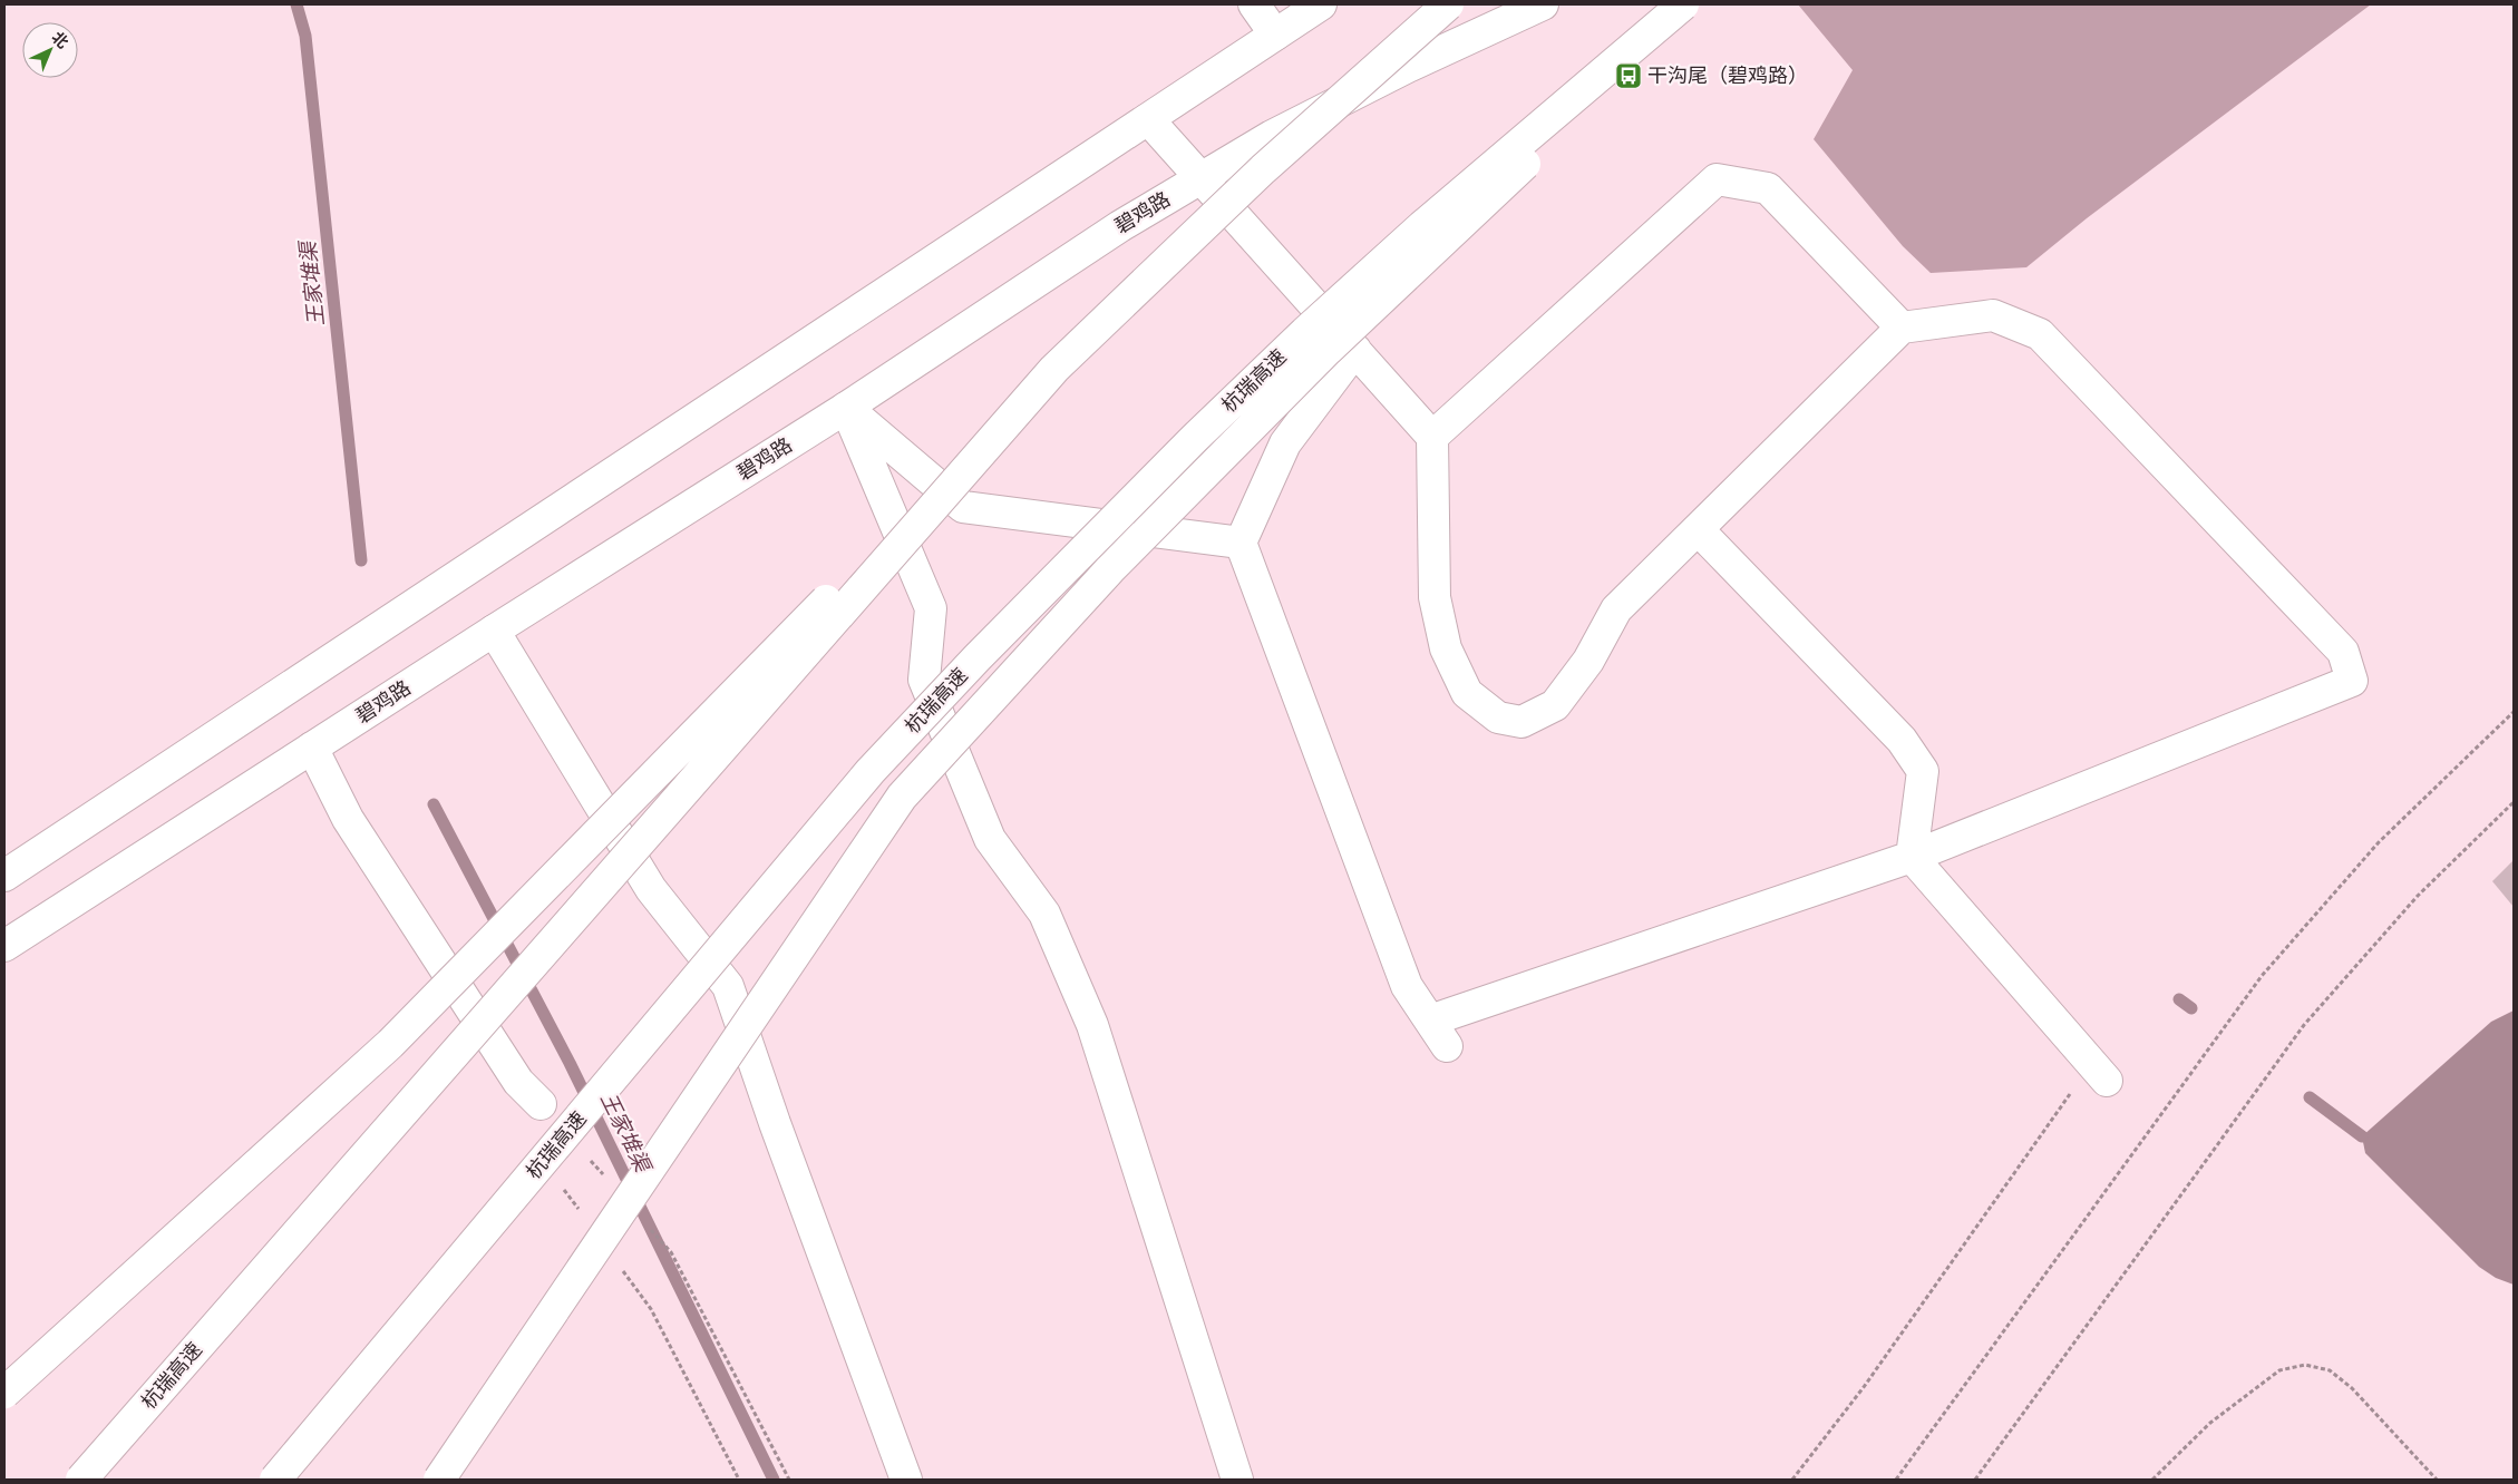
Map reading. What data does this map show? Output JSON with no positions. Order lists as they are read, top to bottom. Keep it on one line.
{"streets":{"main road":["碧鸡路","杭瑞高速"]},"water":["王家堆渠"],"places":{"bus stop":["干沟尾（碧鸡路）"]},"north":"top right"}
